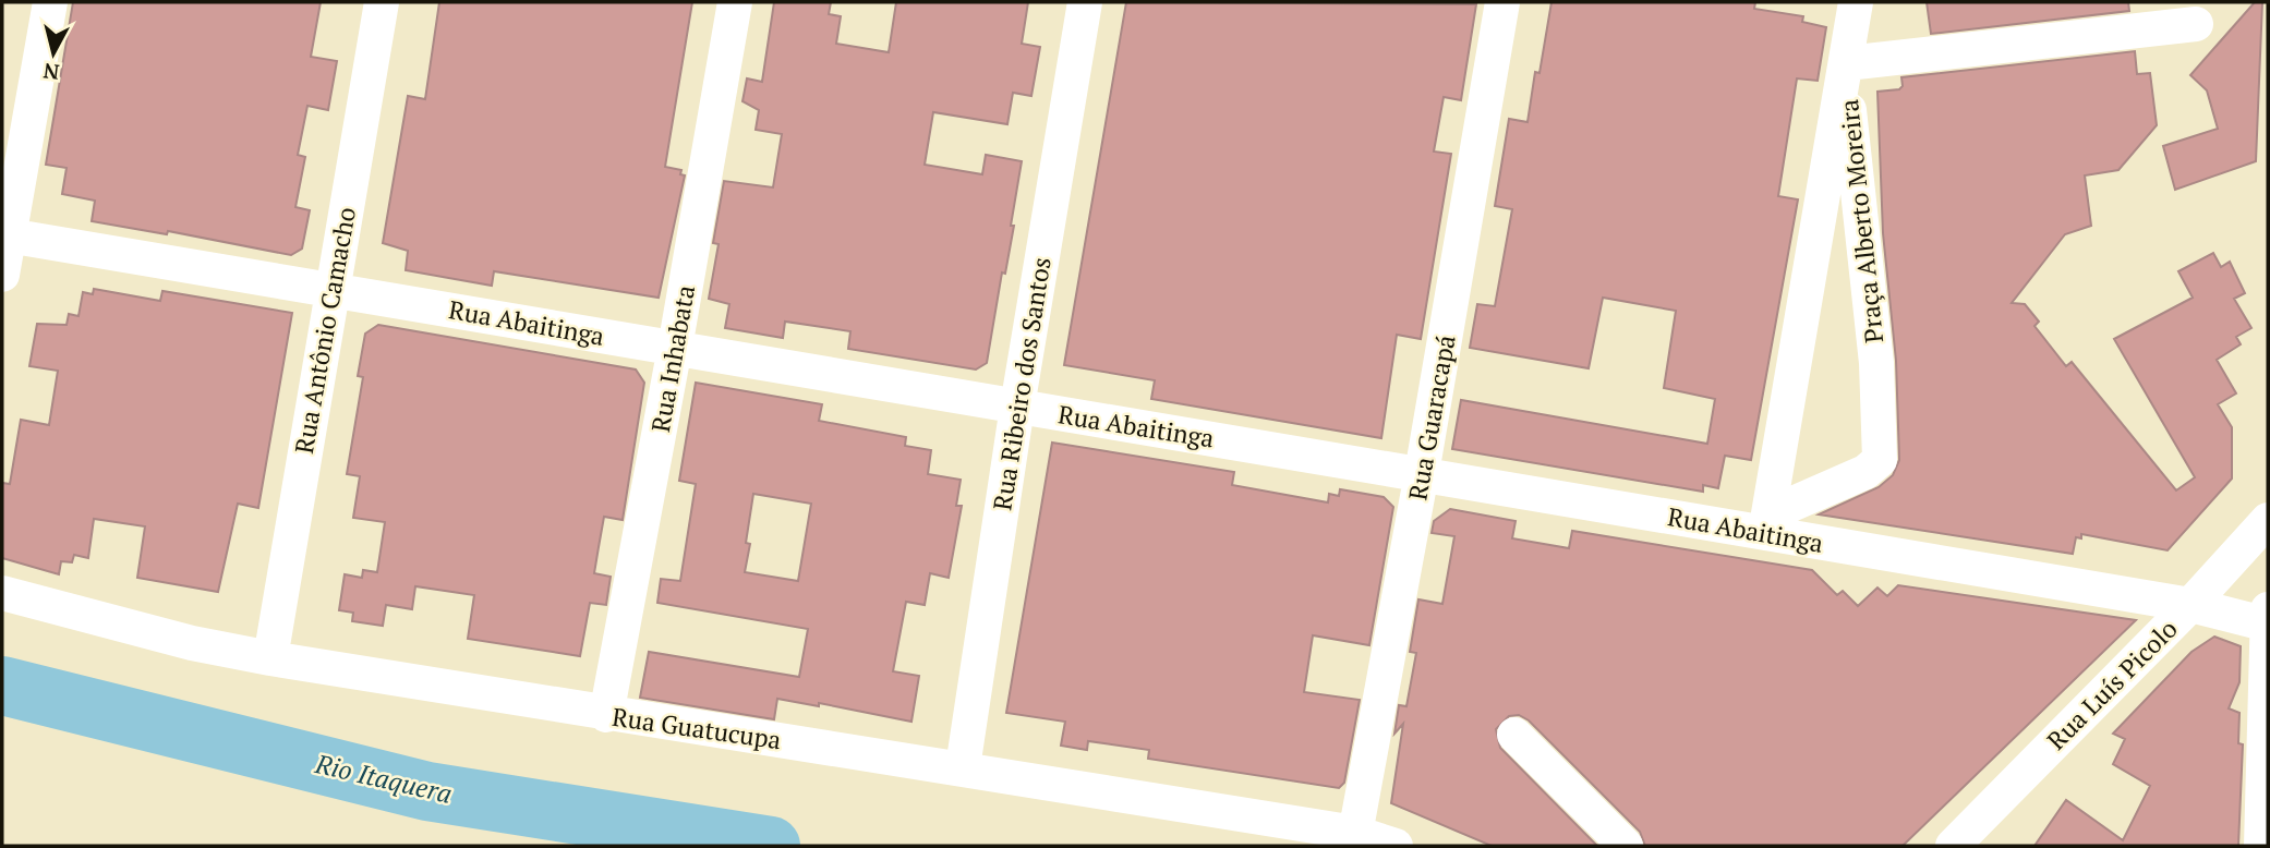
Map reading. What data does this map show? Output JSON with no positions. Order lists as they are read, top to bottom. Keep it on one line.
{"streets":{"street":["Praça Alberto Moreira","Rua Abaitinga","Rua Antônio Camacho","Rua Inhabata","Rua Ribeiro dos Santos","Rua Guaracapá","Rua Luís Picolo","Rua Guatucupa"]},"crossings":[["Praça Alberto Moreira","Rua Abaitinga"],["Rua Abaitinga","Rua Antônio Camacho"],["Rua Abaitinga","Rua Inhabata"],["Rua Abaitinga","Rua Ribeiro dos Santos"],["Rua Abaitinga","Rua Guaracapá"],["Rua Abaitinga","Rua Luís Picolo"],["Rua Antônio Camacho","Rua Guatucupa"],["Rua Inhabata","Rua Guatucupa"],["Rua Ribeiro dos Santos","Rua Guatucupa"],["Rua Guaracapá","Rua Guatucupa"]],"water":["Rio Itaquera"],"north":"bottom"}
